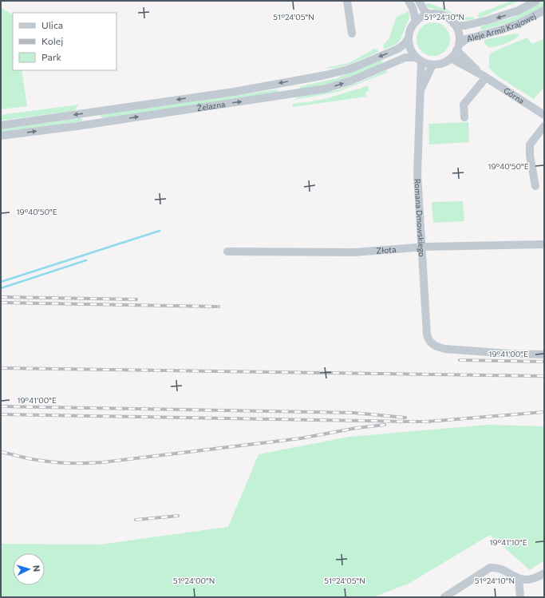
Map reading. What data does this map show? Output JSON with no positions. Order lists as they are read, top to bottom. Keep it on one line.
{"streets":{"street":["Aleje Armii Krajowej","Górna","Żelazna","Romana Dmowskiego","Złota"]},"crossings":[["Aleje Armii Krajowej","Górna"],["Aleje Armii Krajowej","Żelazna"],["Aleje Armii Krajowej","Romana Dmowskiego"],["Górna","Żelazna"],["Górna","Romana Dmowskiego"],["Żelazna","Romana Dmowskiego"],["Romana Dmowskiego","Złota"]],"legend":["Ulica","Kolej","Park"],"north":"right","coordinates":["51°24'05\"N","51°24'10\"N","19°40'50\"E","19°41'00\"E","19°41'10\"E","51°24'00\"N"]}
